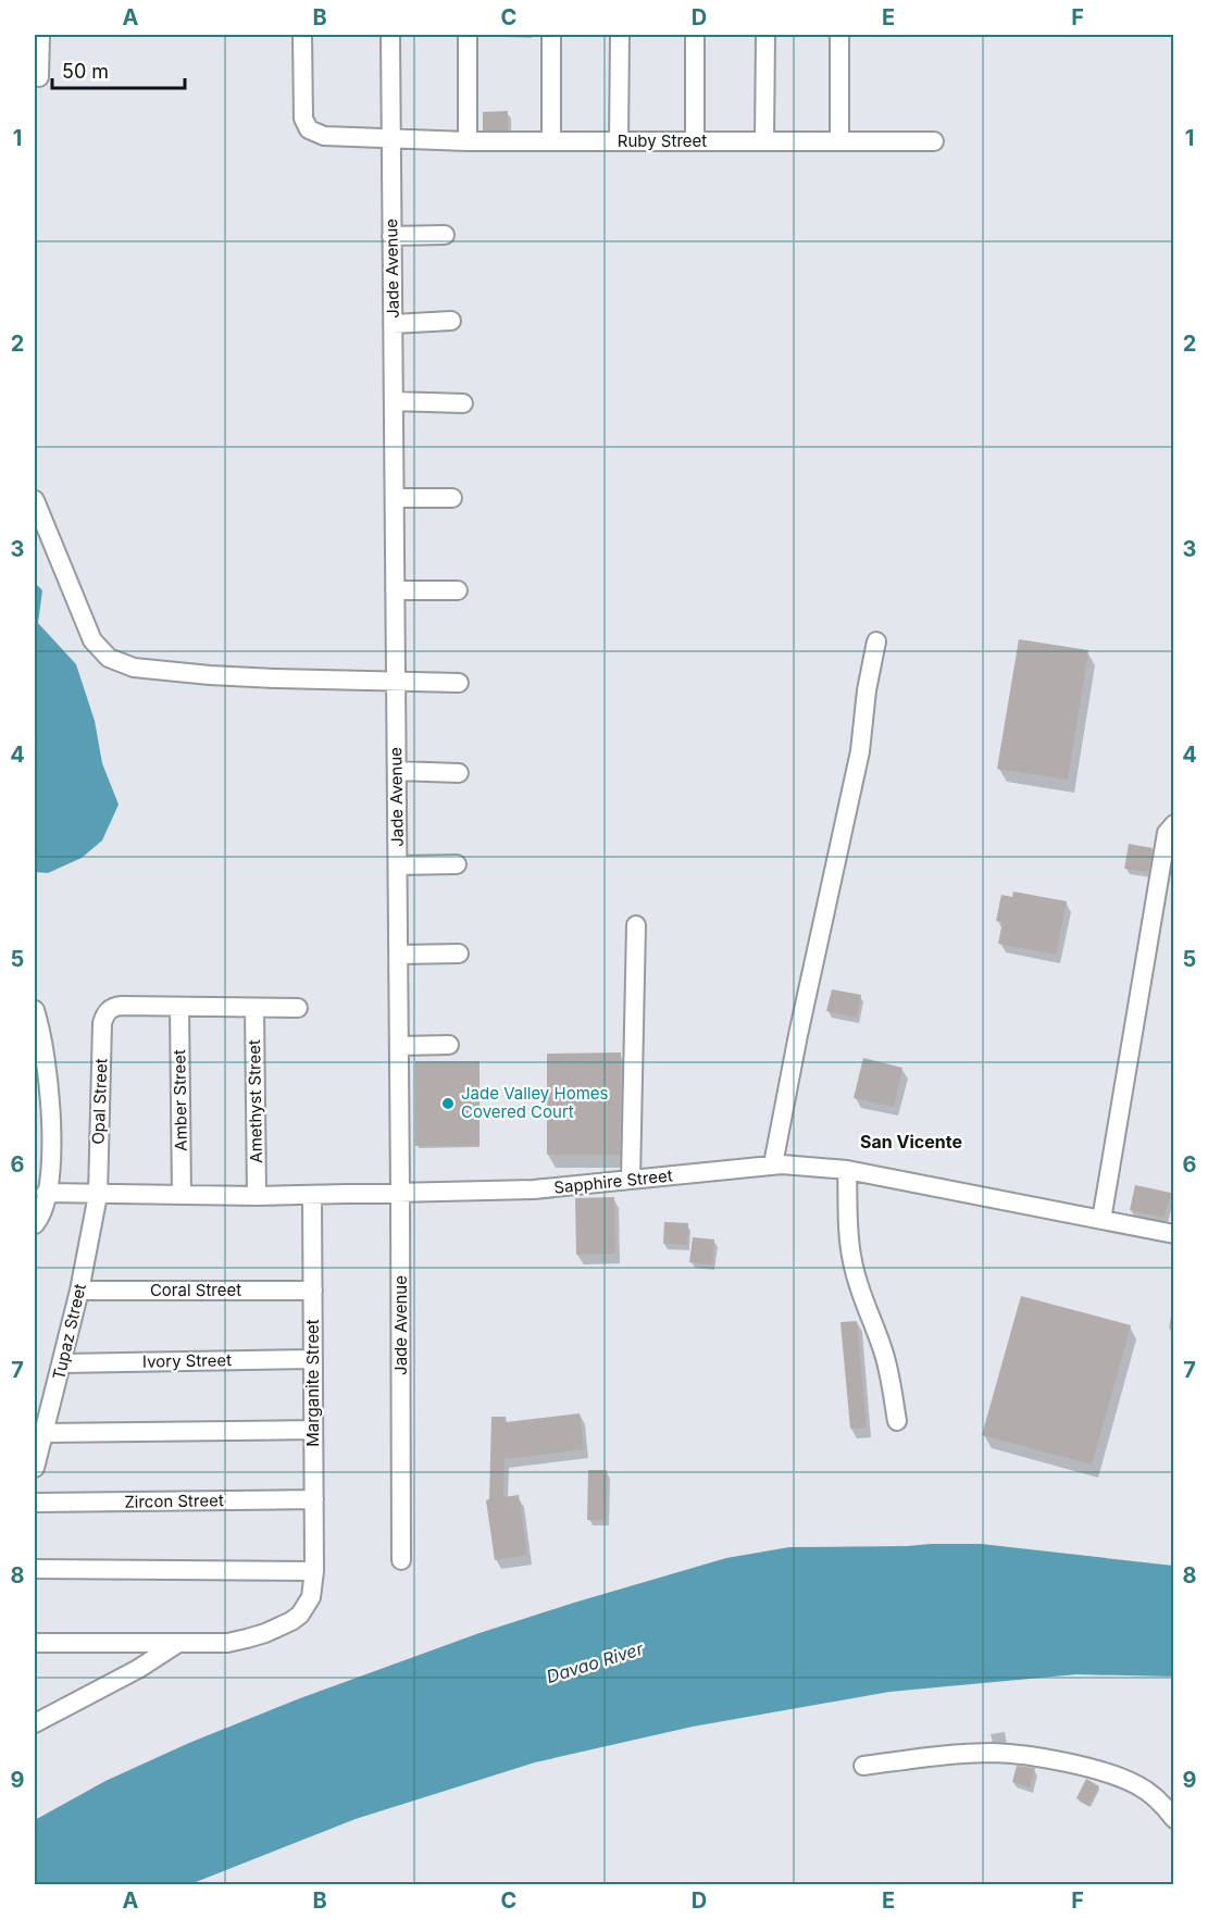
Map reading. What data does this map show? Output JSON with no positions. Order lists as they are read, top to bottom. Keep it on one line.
{"streets":{"street":["Ruby Street","Jade Avenue","Amber Street","Opal Street","Amethyst Street","Sapphire Street","Coral Street","Tupaz Street","Ivory Street","Marganite Street","Zircon Street"]},"crossings":[["Ruby Street","Jade Avenue"],["Jade Avenue","Sapphire Street"],["Amber Street","Opal Street"],["Amber Street","Sapphire Street"],["Opal Street","Sapphire Street"],["Opal Street","Tupaz Street"],["Amethyst Street","Sapphire Street"],["Sapphire Street","Tupaz Street"],["Sapphire Street","Marganite Street"],["Coral Street","Tupaz Street"],["Coral Street","Marganite Street"],["Tupaz Street","Ivory Street"],["Ivory Street","Marganite Street"],["Marganite Street","Zircon Street"]],"districts":["San Vicente"],"water":["Davao River"],"places":["Jade Valley Homes Covered Court"],"scale_bar":"50 m","grid":{"columns":["A","B","C","D","E","F"],"rows":["1","2","3","4","5","6","7","8","9"]}}
